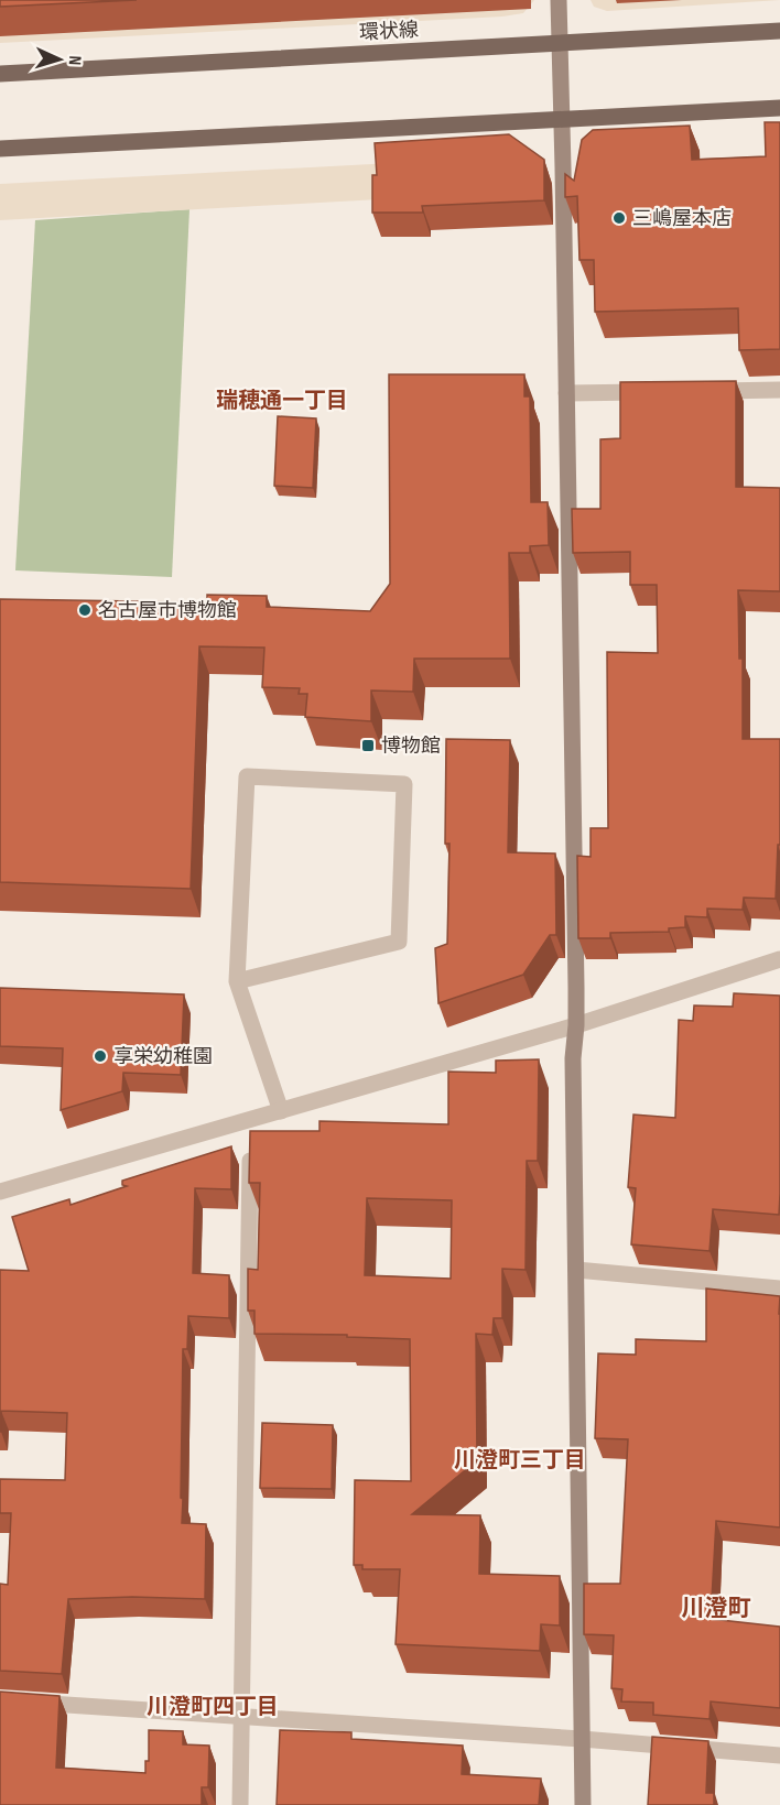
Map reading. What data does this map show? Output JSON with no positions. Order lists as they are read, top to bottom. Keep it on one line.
{"streets":{"main road":["環状線"]},"districts":["瑞穂通一丁目","川澄町三丁目","川澄町","川澄町四丁目"],"places":{"other":["三嶋屋本店","名古屋市博物館","享栄幼稚園"],"transit":["博物館"]},"north":"right"}
